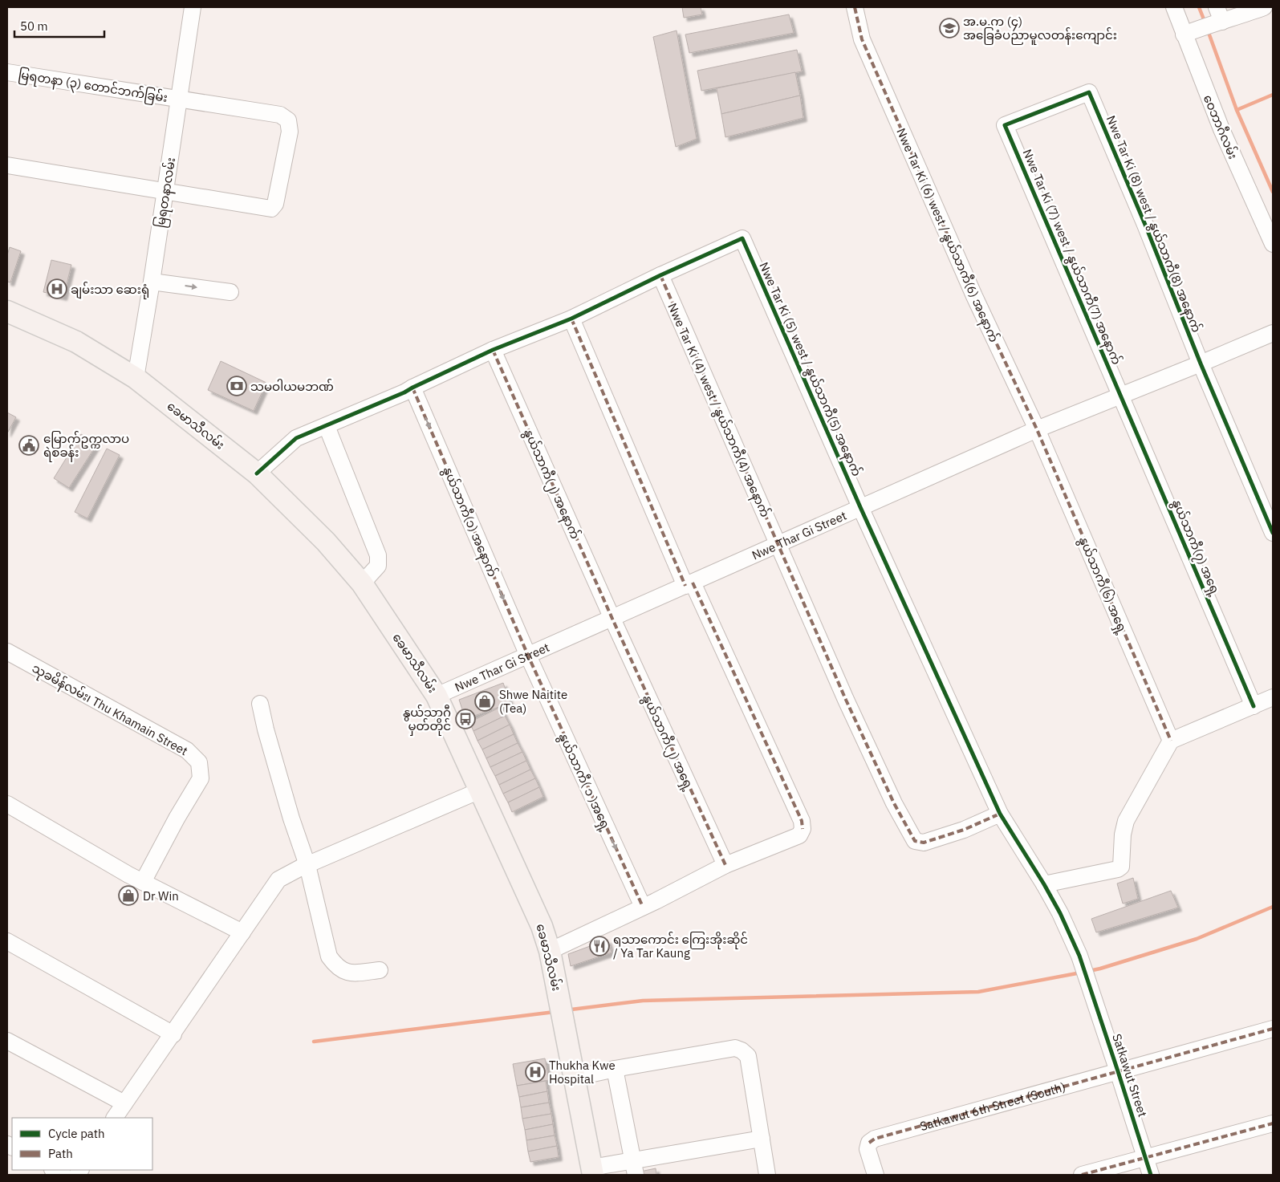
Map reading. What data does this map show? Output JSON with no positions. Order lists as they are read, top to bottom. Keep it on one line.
{"streets":{"main road":["ခေမာသီလမ်း"],"street":["မြရတနာ (၃) တောင်ဘက်ခြမ်း","ဝေဘာဂီလမ်း","မြရတနာလမ်း","Nwe Tar Ki (8) west / နွယ်သာကီ(8) အနောက်","Nwe Tar Ki (6) west / နွယ်သာကီ(6) အနောက်","Nwe Tar Ki (7) west / နွယ်သာကီ(7) အနောက်","Nwe Tar Ki (5) west / နွယ်သာကီ(5) အနောက်","Nwe Tar Ki (4) west / နွယ်သာကီ(4) အနောက်","နွယ်သာကီ(၂) အနောက်","နွယ်သာကီ(၁) အနောက်","Nwe Thar Gi Street","နွယ်သာကီ(၇) အရှေ့","နွယ်သာကီ(၆) အရှေ့","သုခမိန်လမ်း၊ Thu Khamain Street","နွယ်သာကီ(၂) အရှေ့","နွယ်သာကီ( ၁ )အရှေ့","Satkawut Street","Satkawut 6th Street (South)"]},"crossings":[["မြရတနာ (၃) တောင်ဘက်ခြမ်း","မြရတနာလမ်း"],["မြရတနာလမ်း","ခေမာသီလမ်း"],["Nwe Tar Ki (8) west / နွယ်သာကီ(8) အနောက်","Nwe Tar Ki (7) west / နွယ်သာကီ(7) အနောက်"],["Nwe Tar Ki (8) west / နွယ်သာကီ(8) အနောက်","Nwe Thar Gi Street"],["Nwe Tar Ki (6) west / နွယ်သာကီ(6) အနောက်","Nwe Thar Gi Street"],["Nwe Tar Ki (6) west / နွယ်သာကီ(6) အနောက်","နွယ်သာကီ(၆) အရှေ့"],["Nwe Tar Ki (7) west / နွယ်သာကီ(7) အနောက်","Nwe Thar Gi Street"],["Nwe Tar Ki (7) west / နွယ်သာကီ(7) အနောက်","နွယ်သာကီ(၇) အရှေ့"],["Nwe Tar Ki (5) west / နွယ်သာကီ(5) အနောက်","Nwe Tar Ki (4) west / နွယ်သာကီ(4) အနောက်"],["Nwe Tar Ki (5) west / နွယ်သာကီ(5) အနောက်","Nwe Thar Gi Street"],["Nwe Tar Ki (5) west / နွယ်သာကီ(5) အနောက်","Satkawut Street"],["Nwe Tar Ki (4) west / နွယ်သာကီ(4) အနောက်","Nwe Thar Gi Street"],["Nwe Tar Ki (4) west / နွယ်သာကီ(4) အနောက်","Satkawut Street"],["ခေမာသီလမ်း","Nwe Thar Gi Street"],["နွယ်သာကီ(၂) အနောက်","Nwe Thar Gi Street"],["နွယ်သာကီ(၂) အနောက်","နွယ်သာကီ(၂) အရှေ့"],["နွယ်သာကီ(၁) အနောက်","Nwe Thar Gi Street"],["နွယ်သာကီ(၁) အနောက်","နွယ်သာကီ( ၁ )အရှေ့"],["Nwe Thar Gi Street","နွယ်သာကီ(၇) အရှေ့"],["Nwe Thar Gi Street","နွယ်သာကီ(၆) အရှေ့"],["Nwe Thar Gi Street","နွယ်သာကီ(၂) အရှေ့"],["Nwe Thar Gi Street","နွယ်သာကီ( ၁ )အရှေ့"],["Satkawut Street","Satkawut 6th Street (South)"]],"one_way":["နွယ်သာကီ( ၁ )အရှေ့"],"places":{"school or university":["အ.မ.က (၄) အခြေခံပညာမူလတန်းကျောင်း"],"hospital":["ချမ်းသာ ဆေးရုံ","Thukha Kwe Hospital"],"bank":["သမဝါယမဘဏ်"],"public building":["မြောက်ဥက္ကလာပ ရဲစခန်း"],"shop":["Shwe Naitite (Tea)","Dr Win"],"bus stop":["နွယ်သာဂီ မှတ်တိုင်"],"restaurant":["ရသာကောင်း ကြေးအိုးဆိုင် / Ya Tar Kaung"]},"legend":["Cycle path","Path"],"scale_bar":"50 m"}
